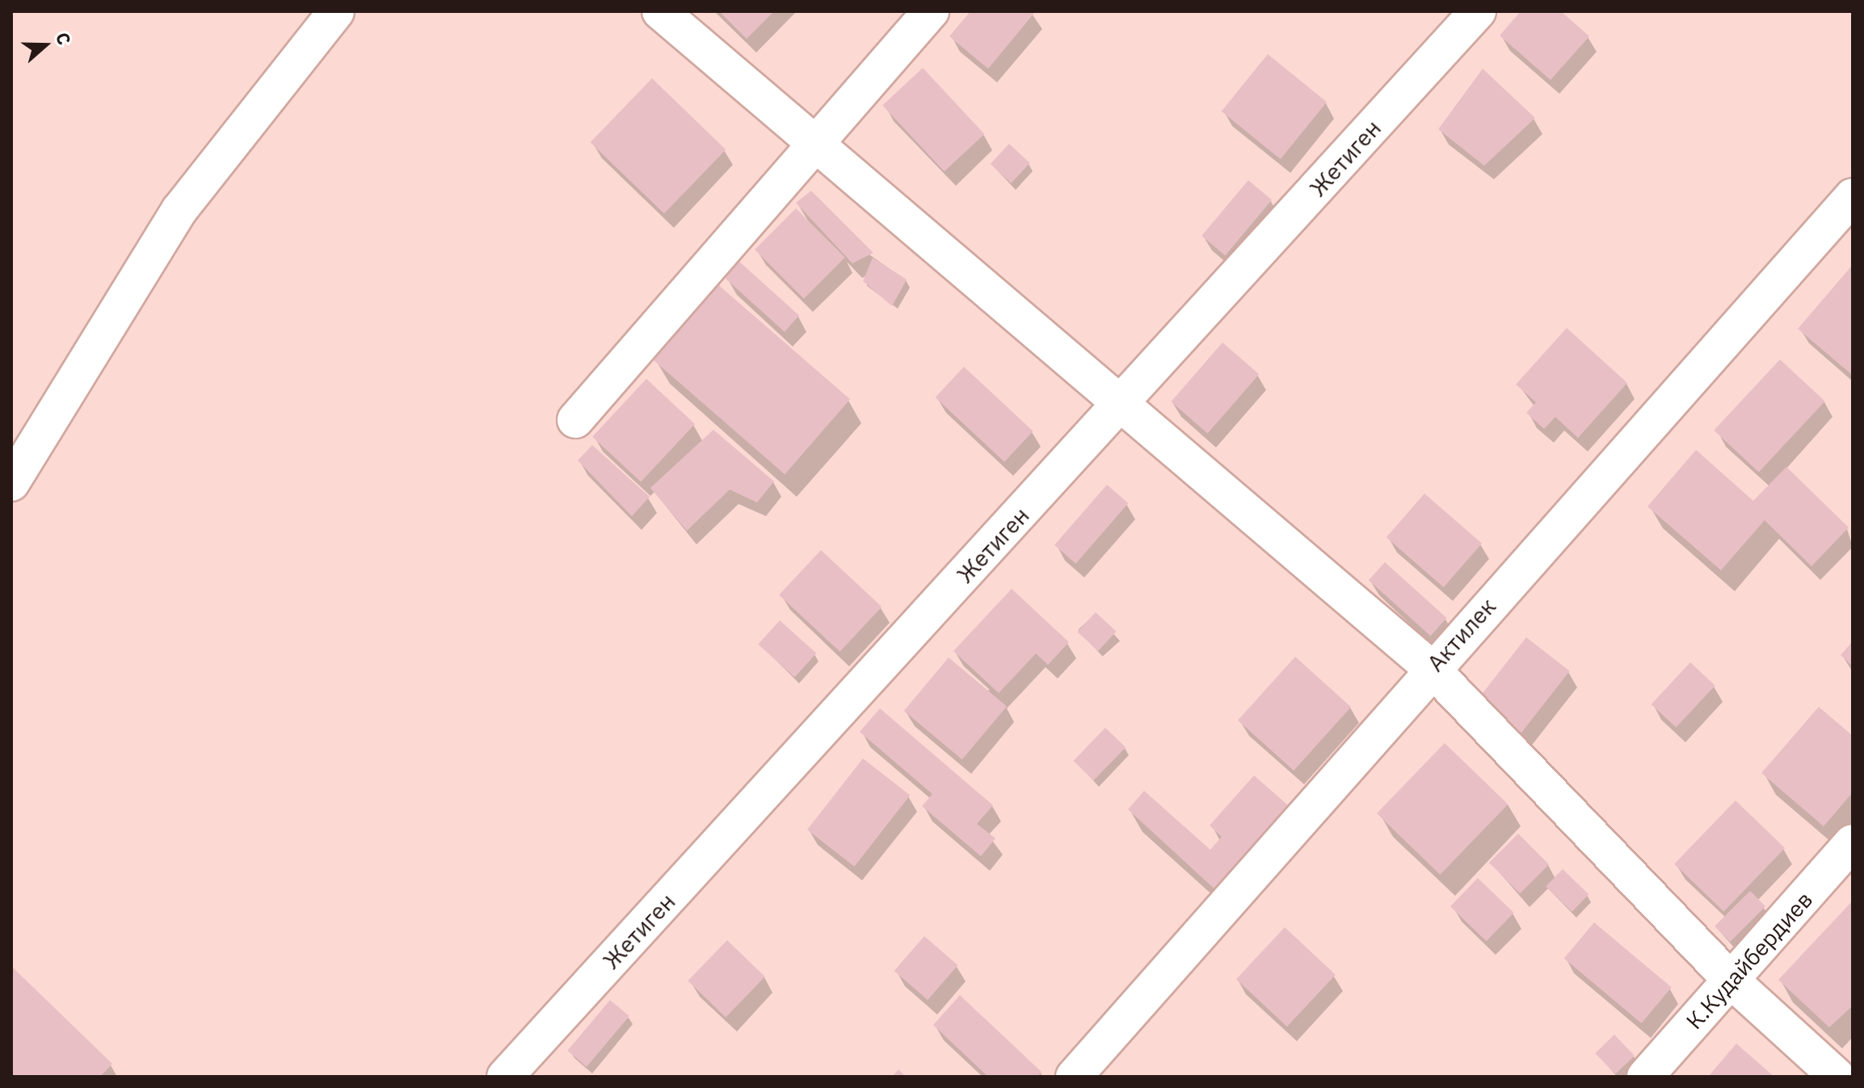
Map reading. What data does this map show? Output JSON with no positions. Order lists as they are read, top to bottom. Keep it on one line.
{"streets":{"street":["Жетиген","Актилек","К.Кудайбердиев"]},"north":"right"}
